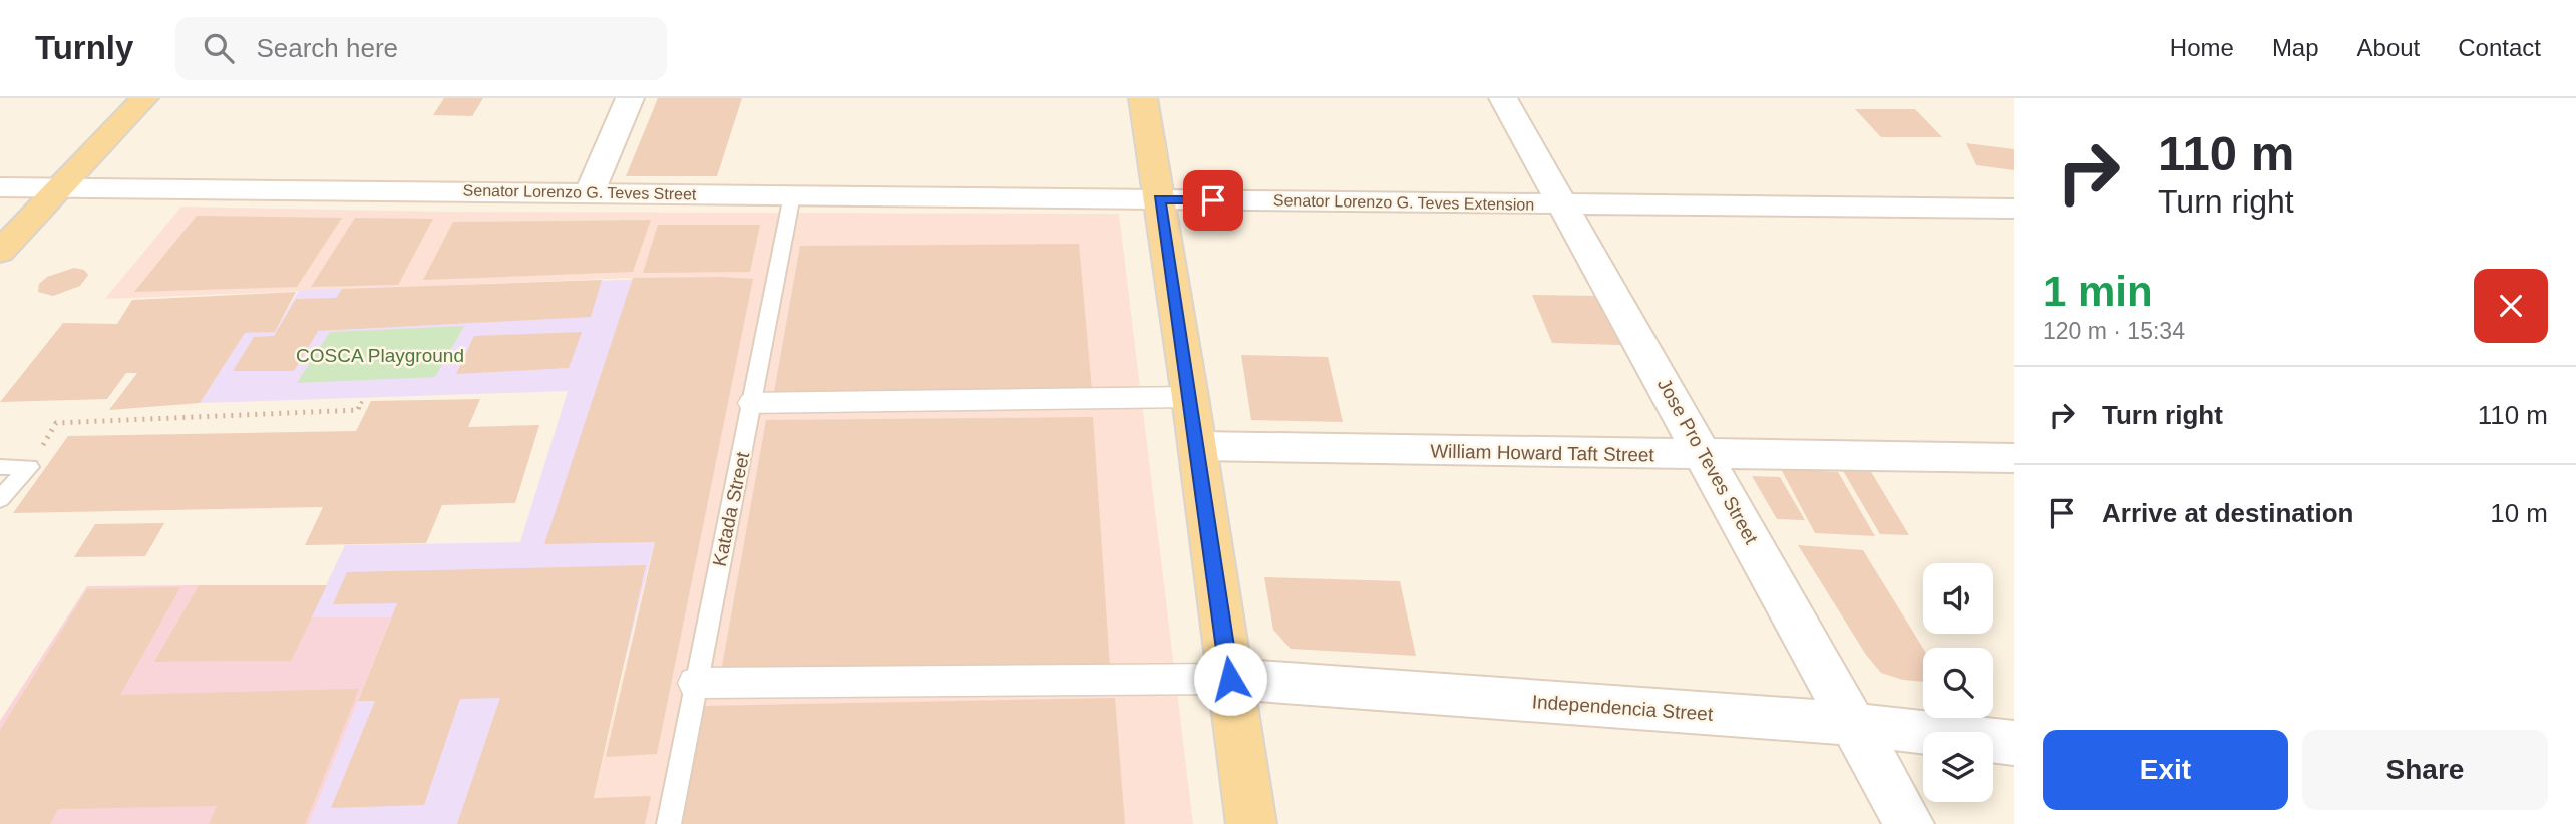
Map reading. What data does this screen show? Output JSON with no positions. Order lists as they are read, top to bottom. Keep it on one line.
{"streets":{"street":["Senator Lorenzo G. Teves Street","Senator Lorenzo G. Teves Extension","William Howard Taft Street","Jose Pro Teves Street","Independencia Street"],"lane":["Katada Street"]},"crossings":[["Senator Lorenzo G. Teves Street","Senator Lorenzo G. Teves Extension"],["Senator Lorenzo G. Teves Street","Katada Street"],["Senator Lorenzo G. Teves Extension","Jose Pro Teves Street"],["William Howard Taft Street","Jose Pro Teves Street"],["Jose Pro Teves Street","Independencia Street"]],"parks":["COSCA Playground"],"page":{"header":"Turnly","search":"Search here","nav":["Home","Map","About","Contact"],"turn":["110 m","Turn right"],"heading":["1 min","120 m · 15:34"],"list":[{"name":"Turn right","value":"110 m"},{"name":"Arrive at destination","value":"10 m"}],"buttons":["Exit","Share"]}}
